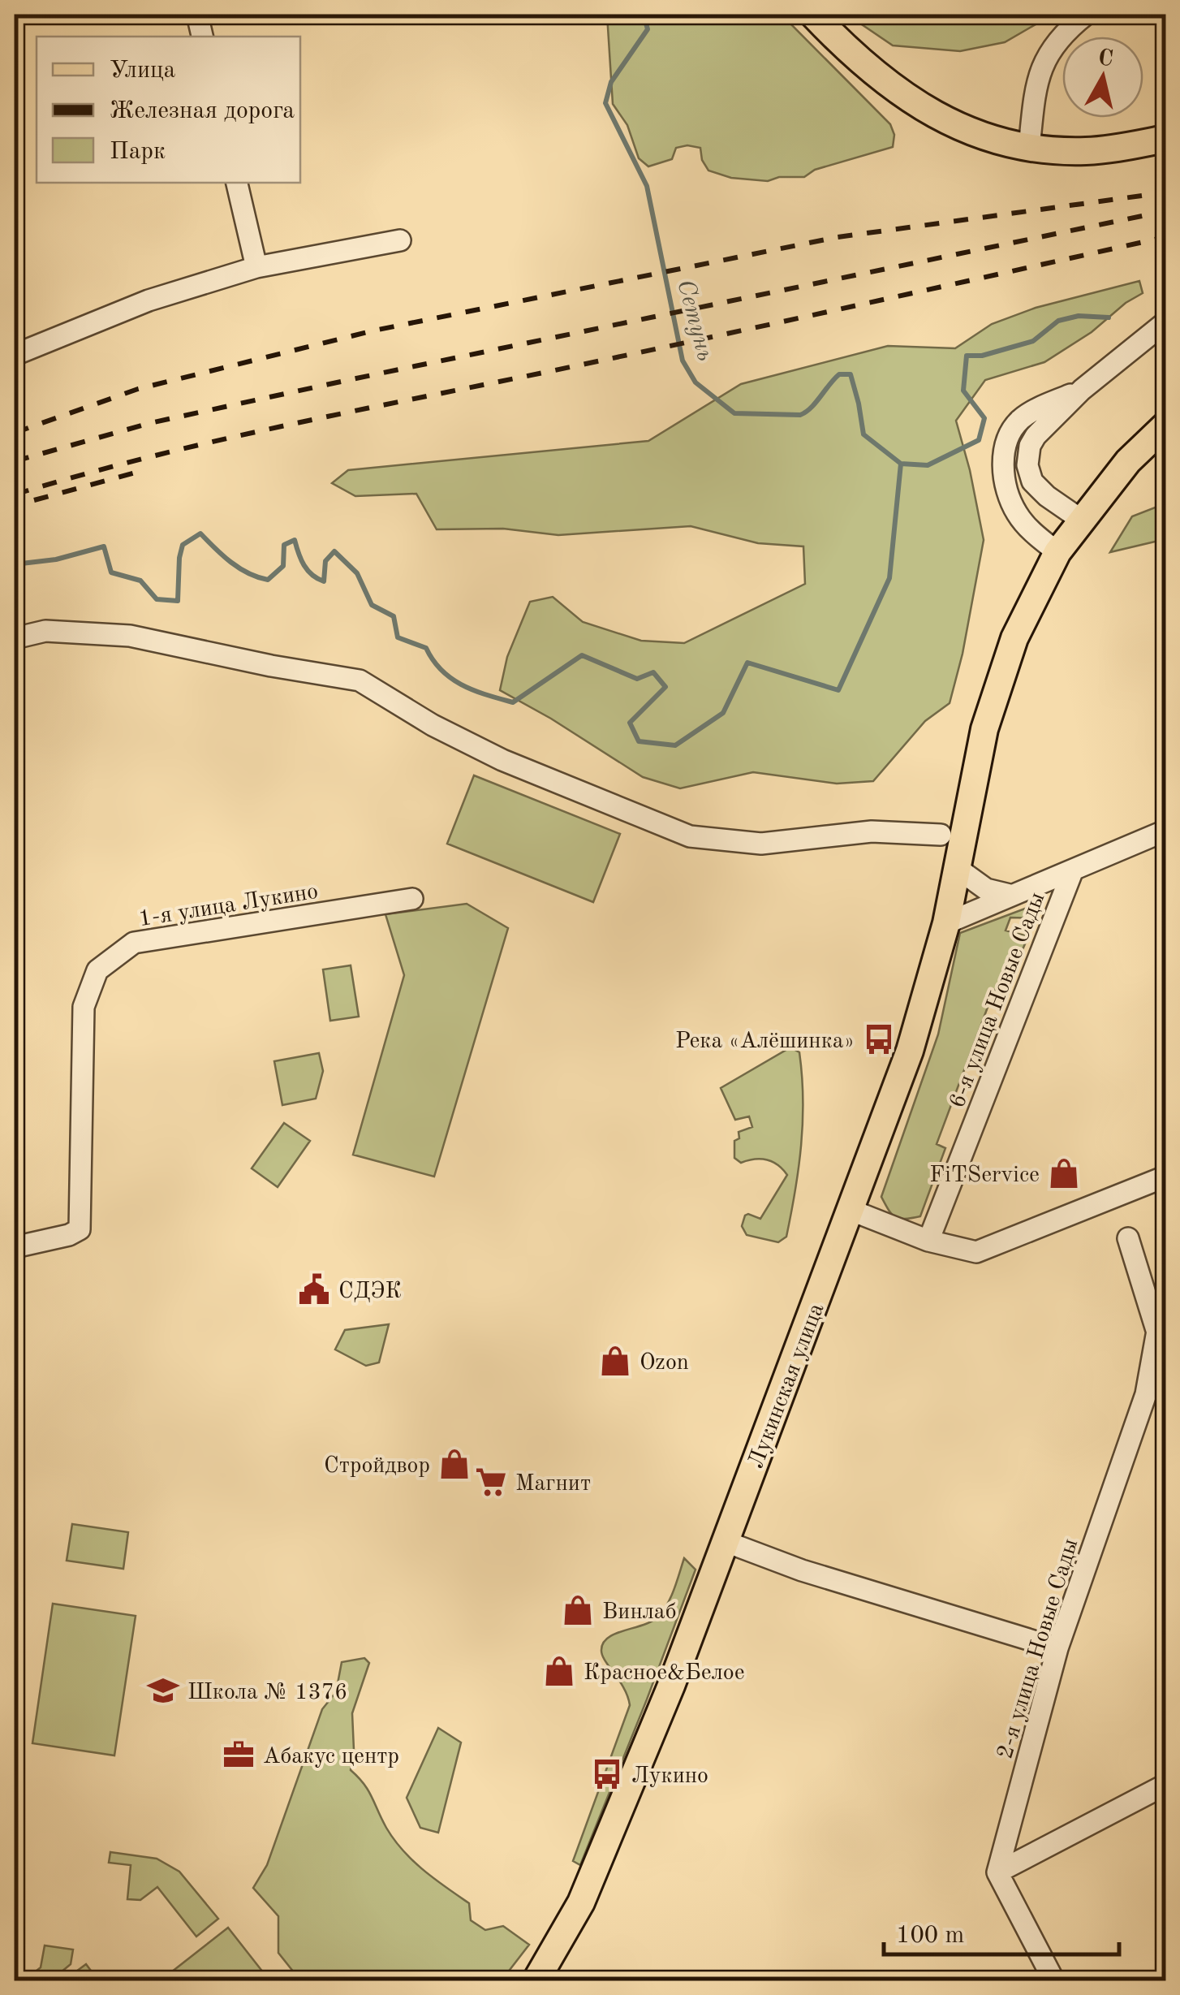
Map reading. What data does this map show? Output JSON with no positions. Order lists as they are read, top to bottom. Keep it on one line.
{"streets":{"main road":["Лукинская улица"],"street":["1-я улица Лукино","6-я улица Новые Сады","2-я улица Новые Сады"]},"water":["Сетунь"],"places":{"bus stop":["Река «Алёшинка»","Лукино"],"shop":["FiTService","Ozon","Стройдвор","Винлаб","Красное&Белое"],"public building":["СДЭК"],"supermarket":["Магнит"],"school or university":["Школа № 1376"],"office":["Абакус центр"]},"legend":["Улица","Железная дорога","Парк"],"scale_bar":"100 m","north":"top"}
